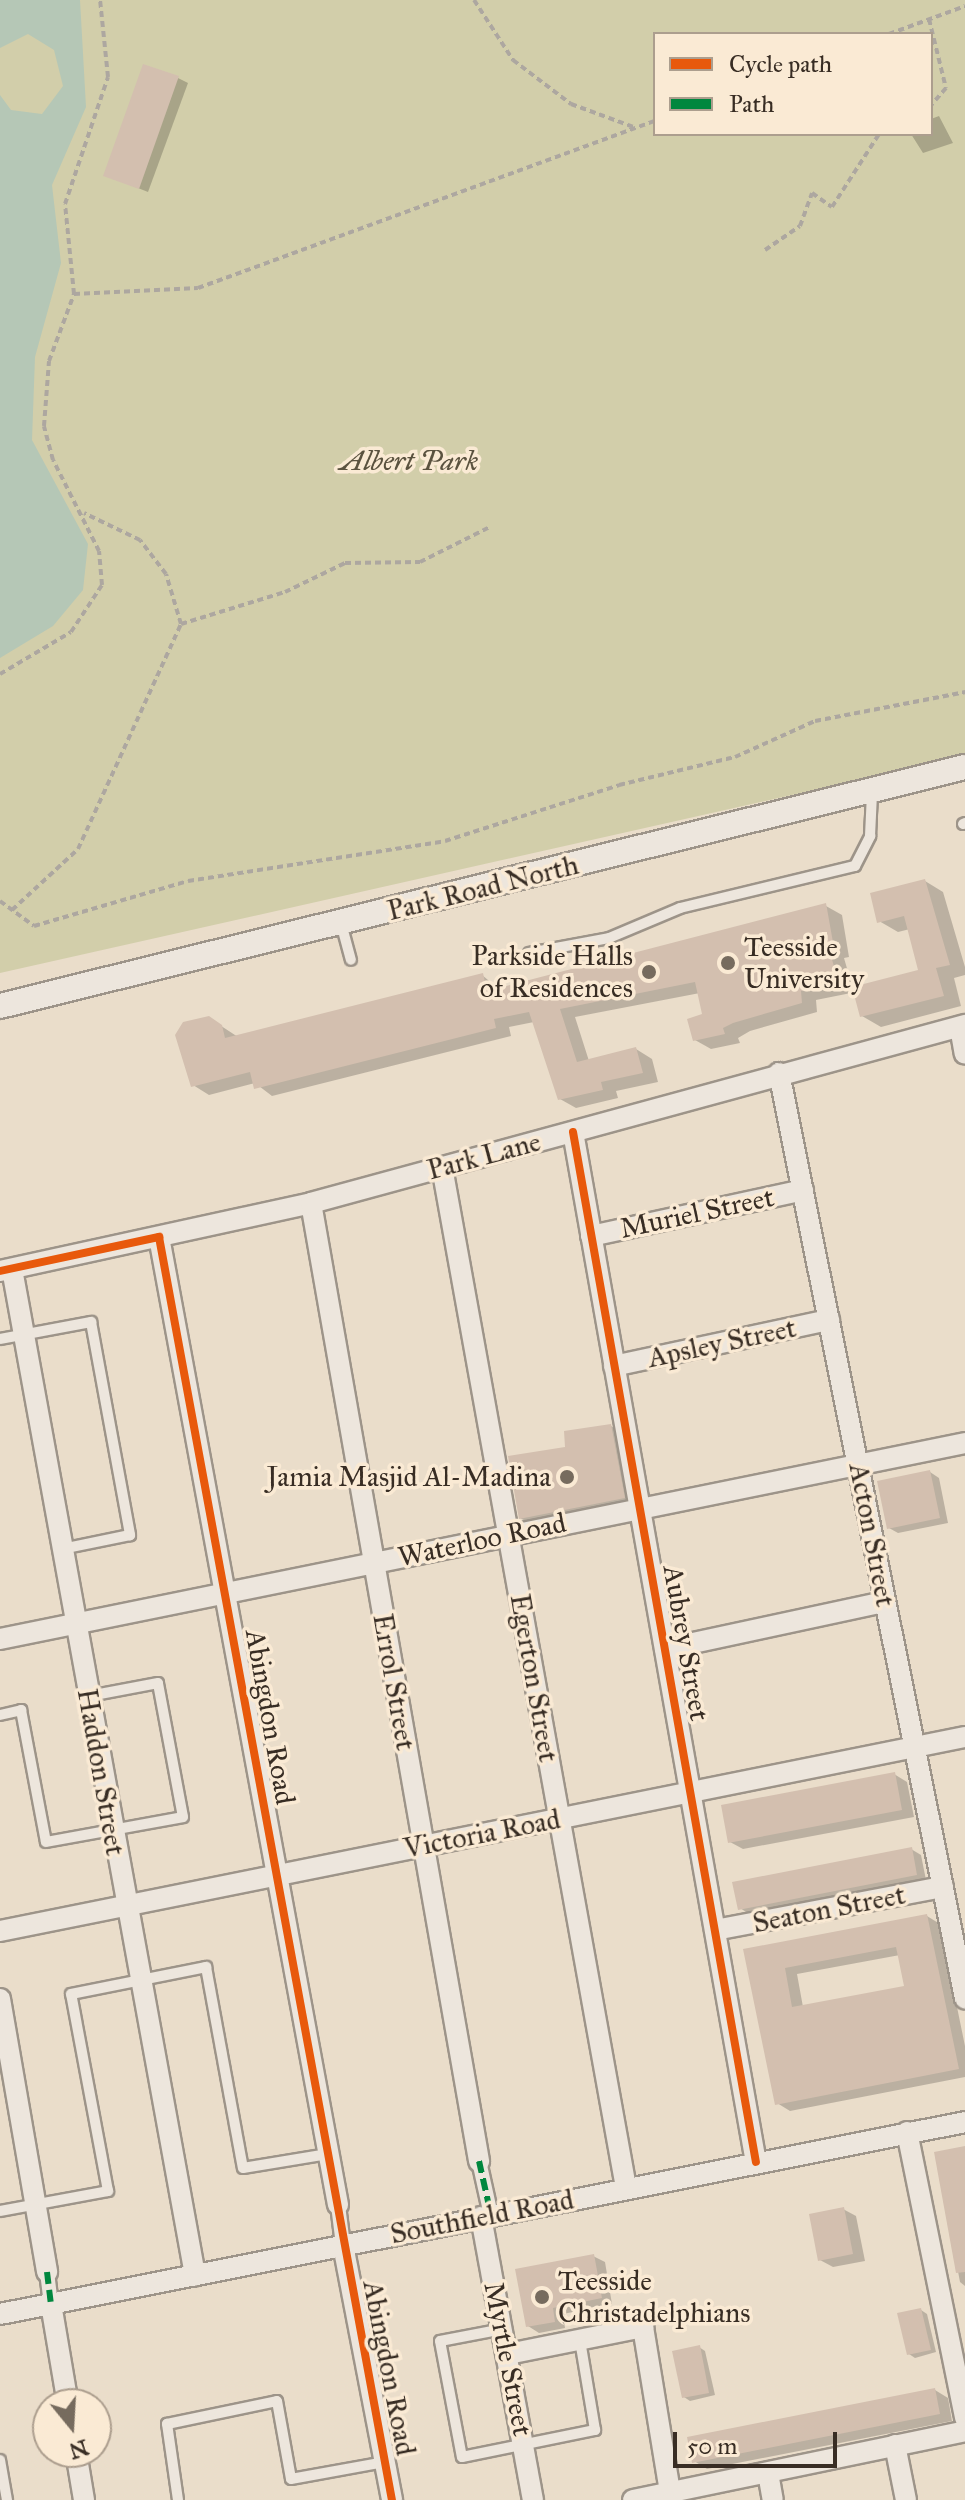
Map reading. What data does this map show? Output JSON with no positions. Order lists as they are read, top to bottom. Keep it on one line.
{"streets":{"street":["Park Road North","Park Lane","Muriel Street","Apsley Street","Acton Street","Waterloo Road","Aubrey Street","Egerton Street","Errol Street","Abingdon Road","Haddon Street","Victoria Road","Seaton Street","Southfield Road","Myrtle Street"]},"crossings":[["Park Lane","Acton Street"],["Park Lane","Aubrey Street"],["Park Lane","Egerton Street"],["Park Lane","Errol Street"],["Park Lane","Abingdon Road"],["Park Lane","Haddon Street"],["Muriel Street","Acton Street"],["Muriel Street","Aubrey Street"],["Apsley Street","Acton Street"],["Apsley Street","Aubrey Street"],["Acton Street","Waterloo Road"],["Acton Street","Victoria Road"],["Acton Street","Seaton Street"],["Waterloo Road","Aubrey Street"],["Waterloo Road","Egerton Street"],["Waterloo Road","Errol Street"],["Waterloo Road","Abingdon Road"],["Waterloo Road","Haddon Street"],["Aubrey Street","Victoria Road"],["Aubrey Street","Seaton Street"],["Aubrey Street","Southfield Road"],["Egerton Street","Victoria Road"],["Egerton Street","Southfield Road"],["Errol Street","Victoria Road"],["Abingdon Road","Victoria Road"],["Abingdon Road","Southfield Road"],["Haddon Street","Victoria Road"],["Haddon Street","Southfield Road"],["Southfield Road","Myrtle Street"]],"parks":["Albert Park"],"places":["Teesside University","Parkside Halls of Residences","Jamia Masjid Al-Madina","Teesside Christadelphians"],"legend":["Cycle path","Path"],"scale_bar":"50 m","north":"bottom"}
